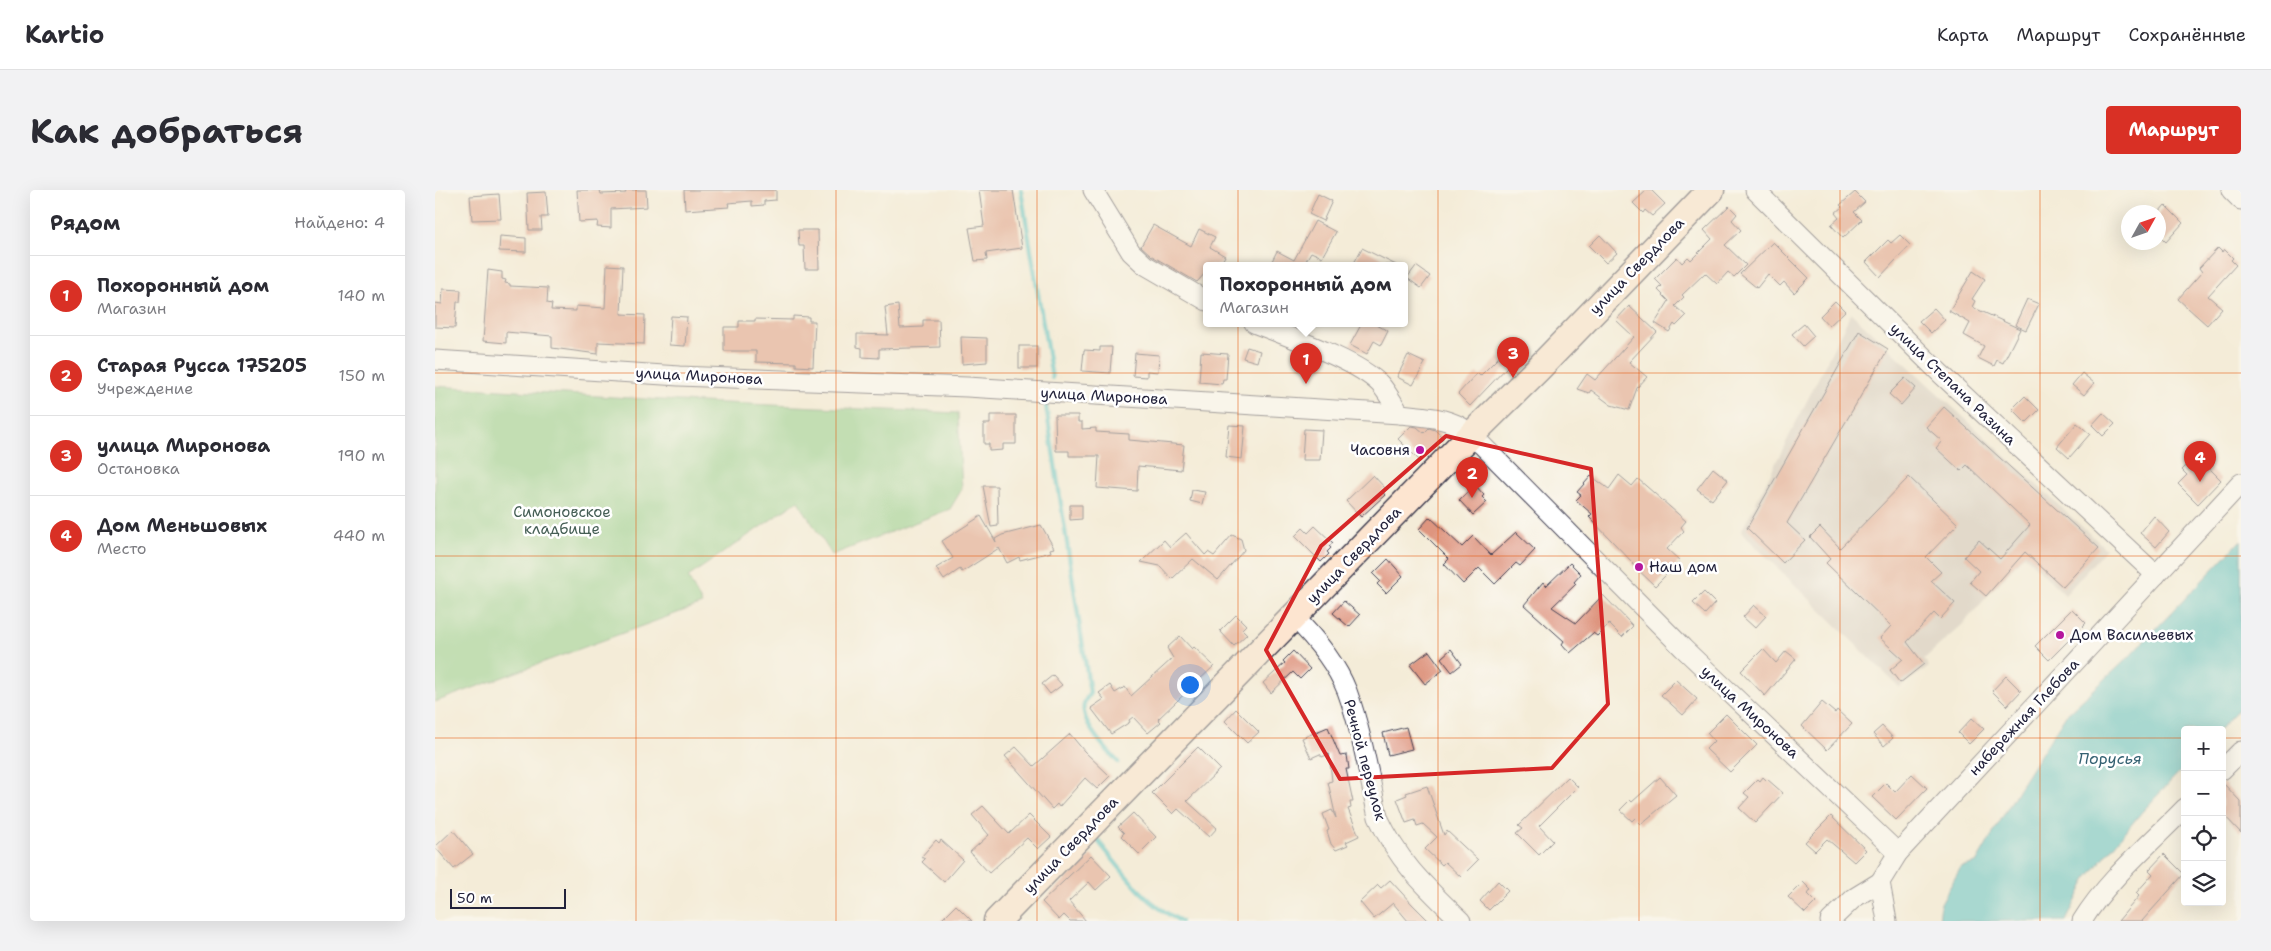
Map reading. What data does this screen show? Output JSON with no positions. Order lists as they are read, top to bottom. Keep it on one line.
{"streets":{"street":["улица Свердлова","улица Миронова","улица Степана Разина","набережная Глебова","Речной переулок"]},"crossings":[["улица Свердлова","улица Миронова"],["улица Свердлова","Речной переулок"],["улица Миронова","набережная Глебова"],["улица Степана Разина","набережная Глебова"]],"water":["Порусья"],"parks":["Симоновское кладбище"],"places":["Часовня","Наш дом","Дом Васильевых"],"scale_bar":"50 m","north":"top right","page":{"header":"Kartio","nav":["Карта","Маршрут","Сохранённые"],"buttons":"Маршрут","title":"Как добраться","heading":["Рядом","Найдено: 4"],"list":[{"mark":"1","name":"Похоронный дом","note":"Магазин","value":"140 m"},{"mark":"2","name":"Старая Русса 175205","note":"Учреждение","value":"150 m"},{"mark":"3","name":"улица Миронова","note":"Остановка","value":"190 m"},{"mark":"4","name":"Дом Меньшовых","note":"Место","value":"440 m"}],"popup":["Похоронный дом","Магазин"],"pins":["3","1","4","2"],"map_buttons":["+","−"],"scale":"50 m"}}
